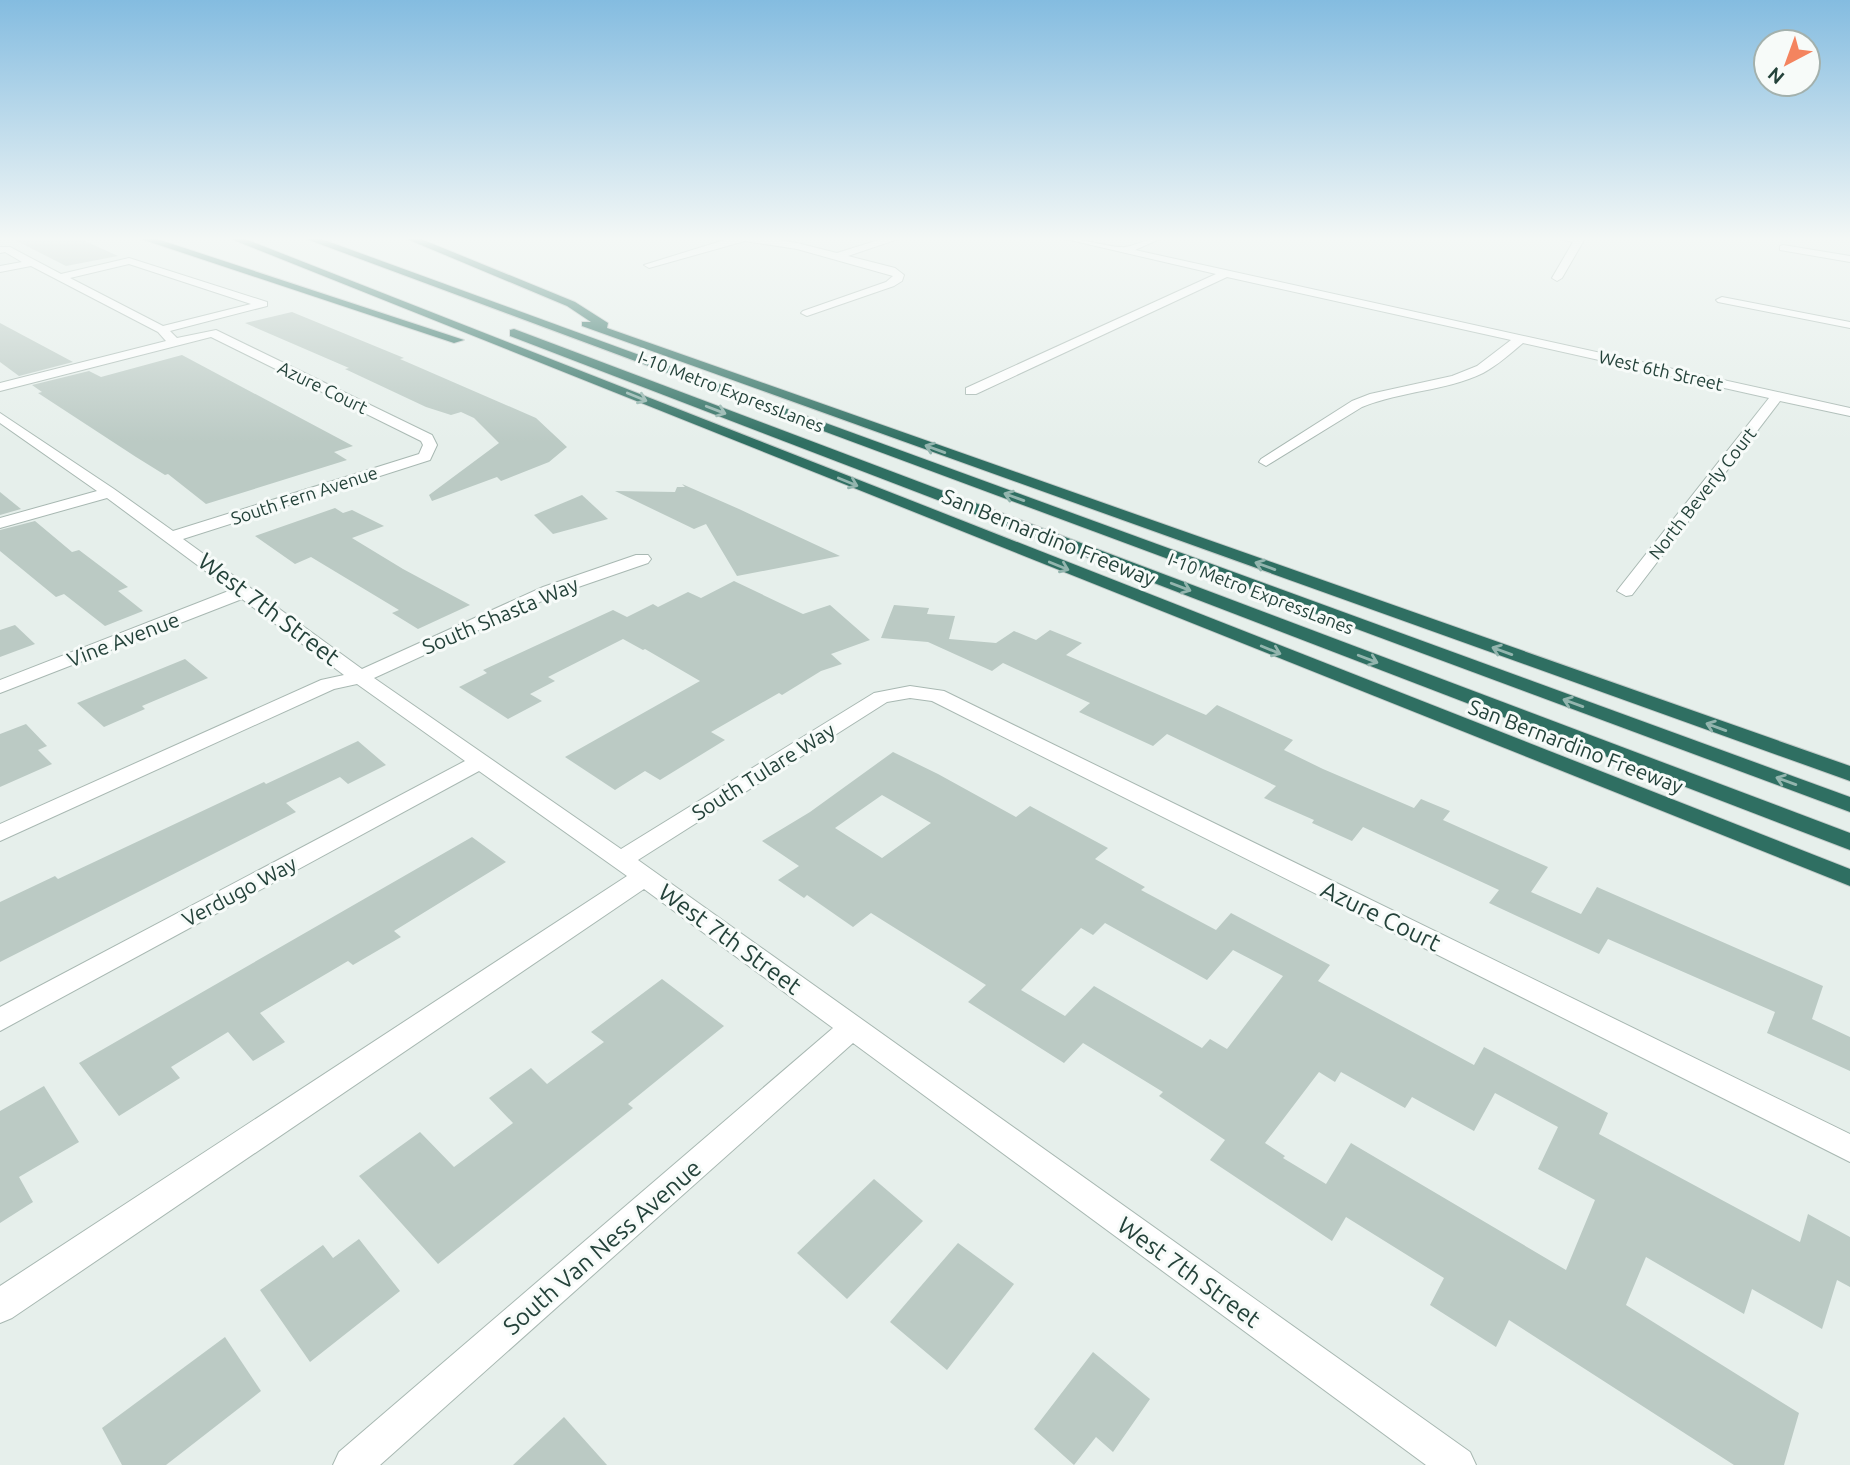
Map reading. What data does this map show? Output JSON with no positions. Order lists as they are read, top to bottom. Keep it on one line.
{"streets":{"highway":["I-10 Metro ExpressLanes","San Bernardino Freeway"],"street":["West 6th Street","Azure Court","North Beverly Court","South Fern Avenue","West 7th Street","South Shasta Way","Vine Avenue","South Tulare Way","Verdugo Way","South Van Ness Avenue"]},"crossings":[["West 6th Street","North Beverly Court"],["Azure Court","South Fern Avenue"],["Azure Court","South Tulare Way"],["South Fern Avenue","West 7th Street"],["West 7th Street","South Shasta Way"],["West 7th Street","Vine Avenue"],["West 7th Street","South Tulare Way"],["West 7th Street","Verdugo Way"],["West 7th Street","South Van Ness Avenue"]],"north":"bottom left"}
